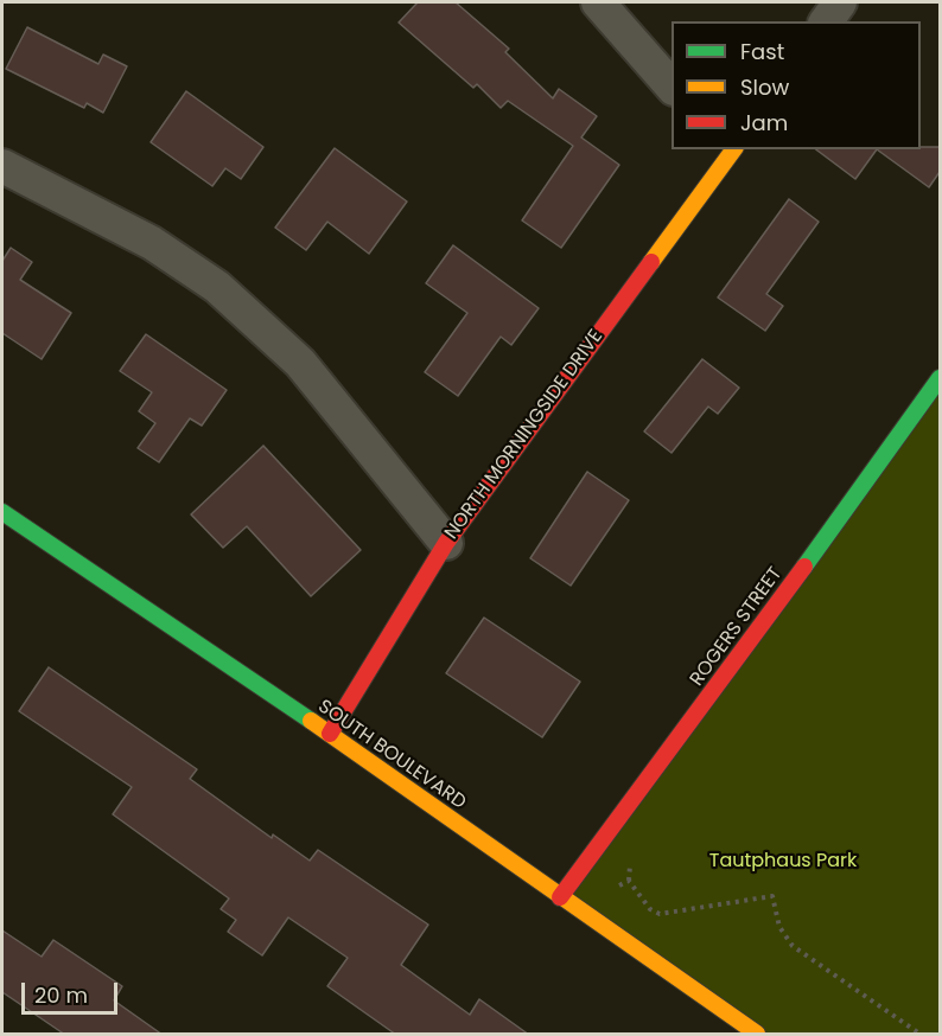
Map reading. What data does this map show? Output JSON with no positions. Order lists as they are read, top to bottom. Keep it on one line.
{"streets":{"street":["NORTH MORNINGSIDE DRIVE","ROGERS STREET","SOUTH BOULEVARD"]},"crossings":[["NORTH MORNINGSIDE DRIVE","SOUTH BOULEVARD"],["ROGERS STREET","SOUTH BOULEVARD"]],"parks":["Tautphaus Park"],"legend":["Fast","Slow","Jam"],"scale_bar":"20 m"}
